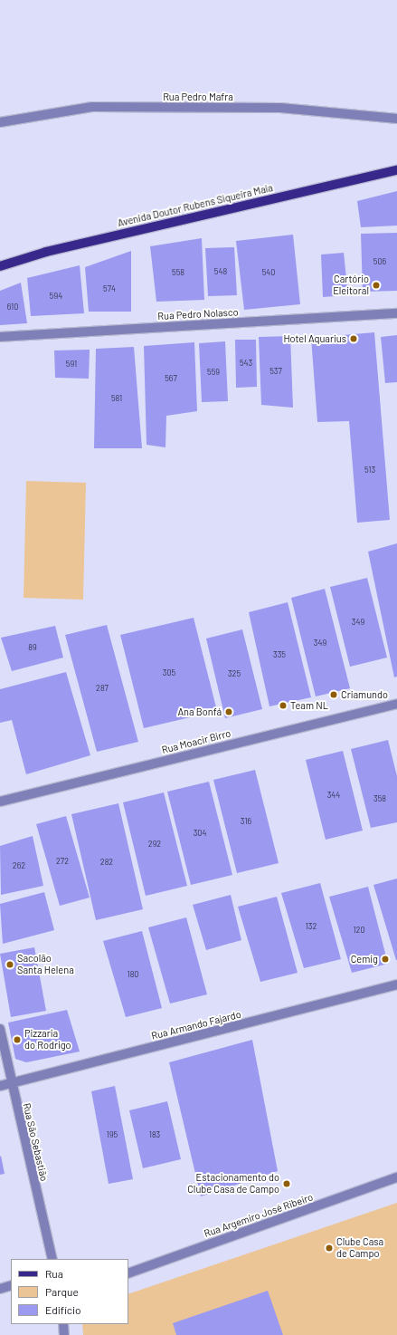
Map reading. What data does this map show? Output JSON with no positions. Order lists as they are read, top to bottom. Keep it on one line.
{"streets":{"main road":["Avenida Doutor Rubens Siqueira Maia"],"street":["Rua Pedro Mafra","Rua Pedro Nolasco","Rua Moacir Birro","Rua Armando Fajardo","Rua São Sebastião","Rua Argemiro José Ribeiro"]},"crossings":[["Rua Armando Fajardo","Rua São Sebastião"]],"places":["Cartório Eleitoral","Hotel Aquarius","Criamundo","Team NL","Ana Bonfá","Cemig","Sacolão Santa Helena","Pizzaria do Rodrigo","Estacionamento do Clube Casa de Campo","Clube Casa de Campo"],"house_numbers":["506","548","558","540","574","594","610","543","591","537","559","567","581","513","349","349","89","335","305","325","287","344","358","316","304","292","272","282","262","132","120","180","195","183"],"legend":["Rua","Parque","Edifício"]}
